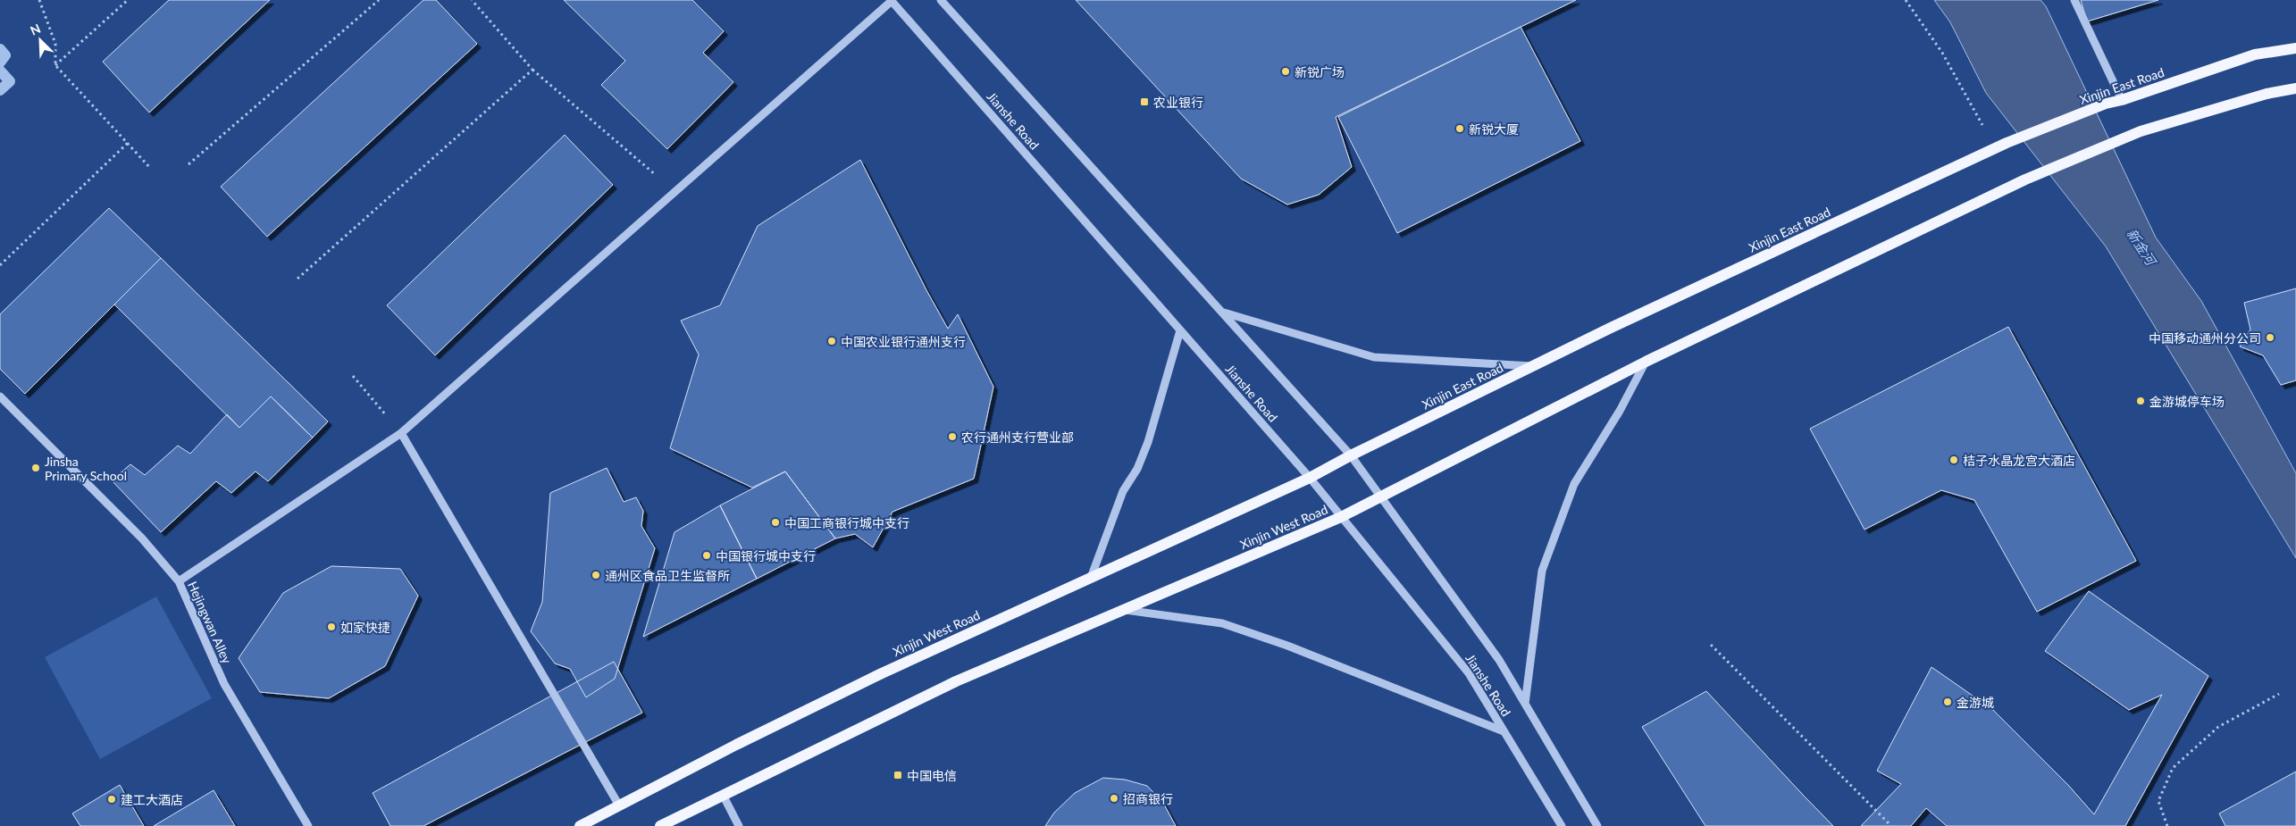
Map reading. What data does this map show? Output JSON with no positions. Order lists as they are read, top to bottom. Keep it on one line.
{"streets":{"main road":["Xinjin East Road","Xinjin West Road"],"street":["Jianshe Road","Hejingwan Alley"]},"crossings":[["Xinjin East Road","Jianshe Road"],["Xinjin East Road","Xinjin West Road"],["Jianshe Road","Xinjin West Road"]],"water":["新金河"],"places":{"other":["新锐广场","新锐大厦","中国移动通州分公司","中国农业银行通州支行","金游城停车场","农行通州支行营业部","桔子水晶龙宫大酒店","Jinsha Primary School","中国工商银行城中支行","中国银行城中支行","通州区食品卫生监督所","如家快捷","金游城","招商银行","建工大酒店"],"transit":["农业银行","中国电信"]},"north":"top left"}
